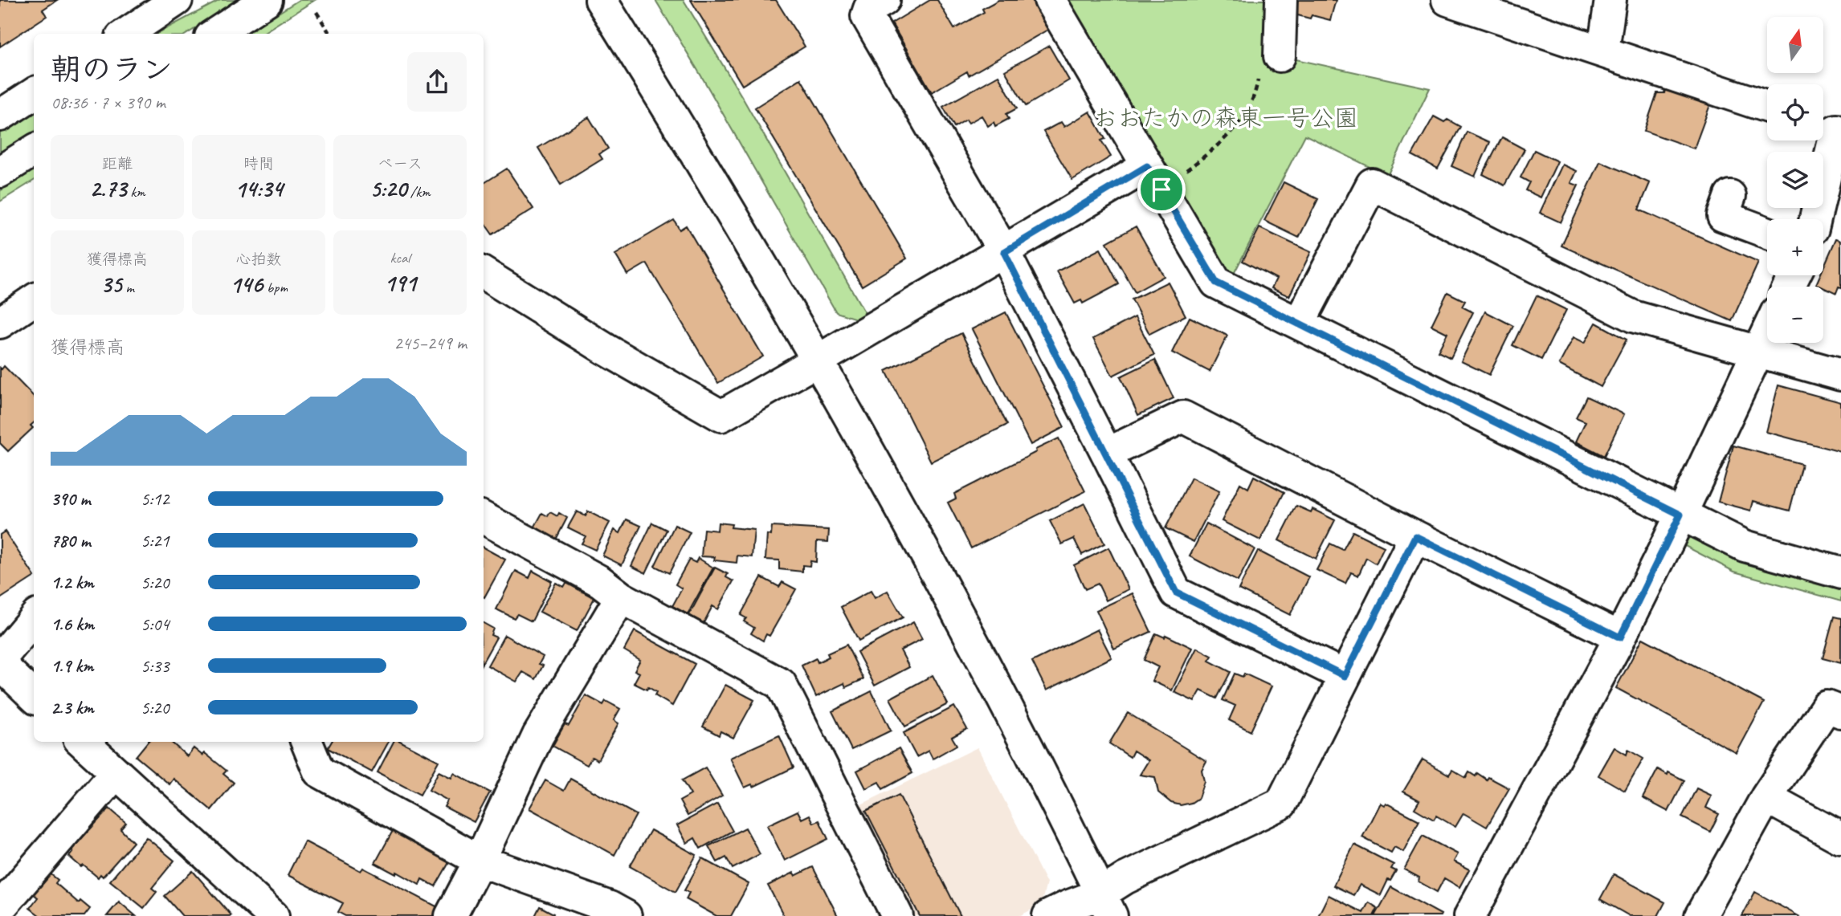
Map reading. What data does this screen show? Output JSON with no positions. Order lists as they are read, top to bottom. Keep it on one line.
{"parks":["おおたかの森東一号公園"],"north":"top","page":{"map_buttons":["+","−"],"heading":["朝のラン","08:36 · 7 × 390 m"],"stats":[["距離","2.73 km"],["時間","14:34"],["ペース","5:20 /km"],["獲得標高","35 m"],["心拍数","146 bpm"],["kcal","191"]],"chart":["獲得標高","245–249 m"],"list":[{"name":"390 m","note":"5:12"},{"name":"780 m","note":"5:21"},{"name":"1.2 km","note":"5:20"},{"name":"1.6 km","note":"5:04"},{"name":"1.9 km","note":"5:33"},{"name":"2.3 km","note":"5:20"}]}}
